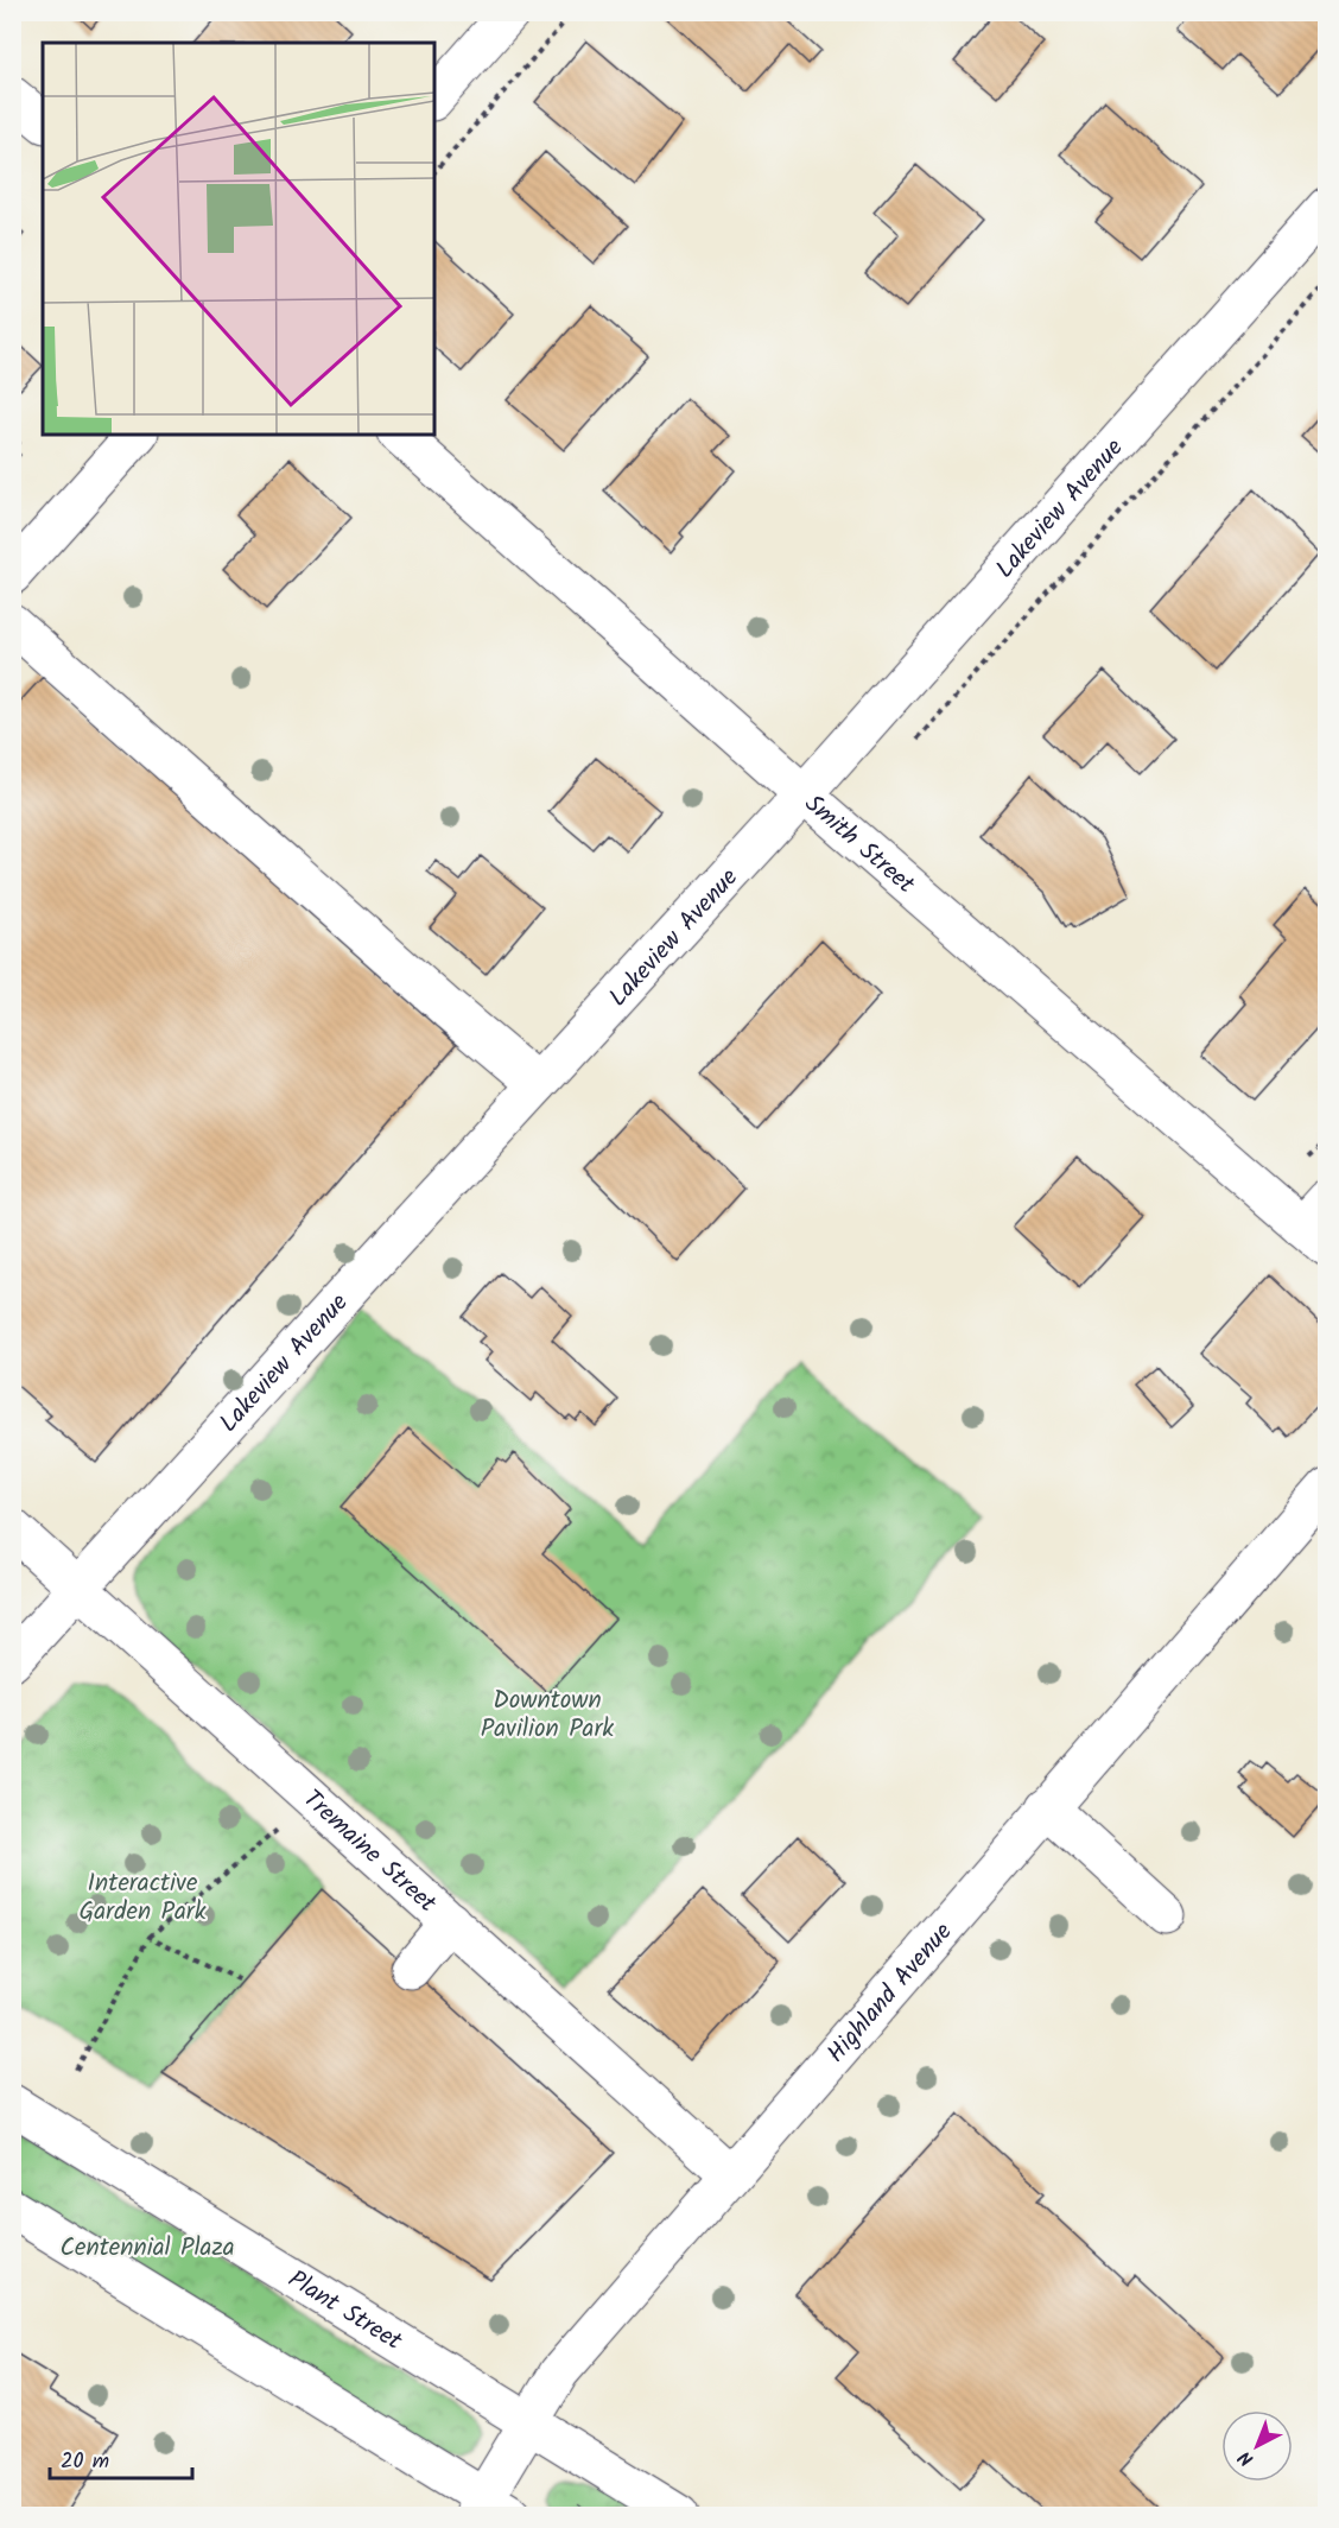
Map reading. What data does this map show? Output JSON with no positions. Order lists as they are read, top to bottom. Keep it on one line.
{"streets":{"street":["Lakeview Avenue","Smith Street","Tremaine Street","Highland Avenue","Plant Street"]},"crossings":[["Lakeview Avenue","Smith Street"],["Lakeview Avenue","Tremaine Street"],["Tremaine Street","Highland Avenue"],["Highland Avenue","Plant Street"]],"parks":["Downtown Pavilion Park","Interactive Garden Park","Centennial Plaza"],"scale_bar":"20 m","north":"bottom left"}
